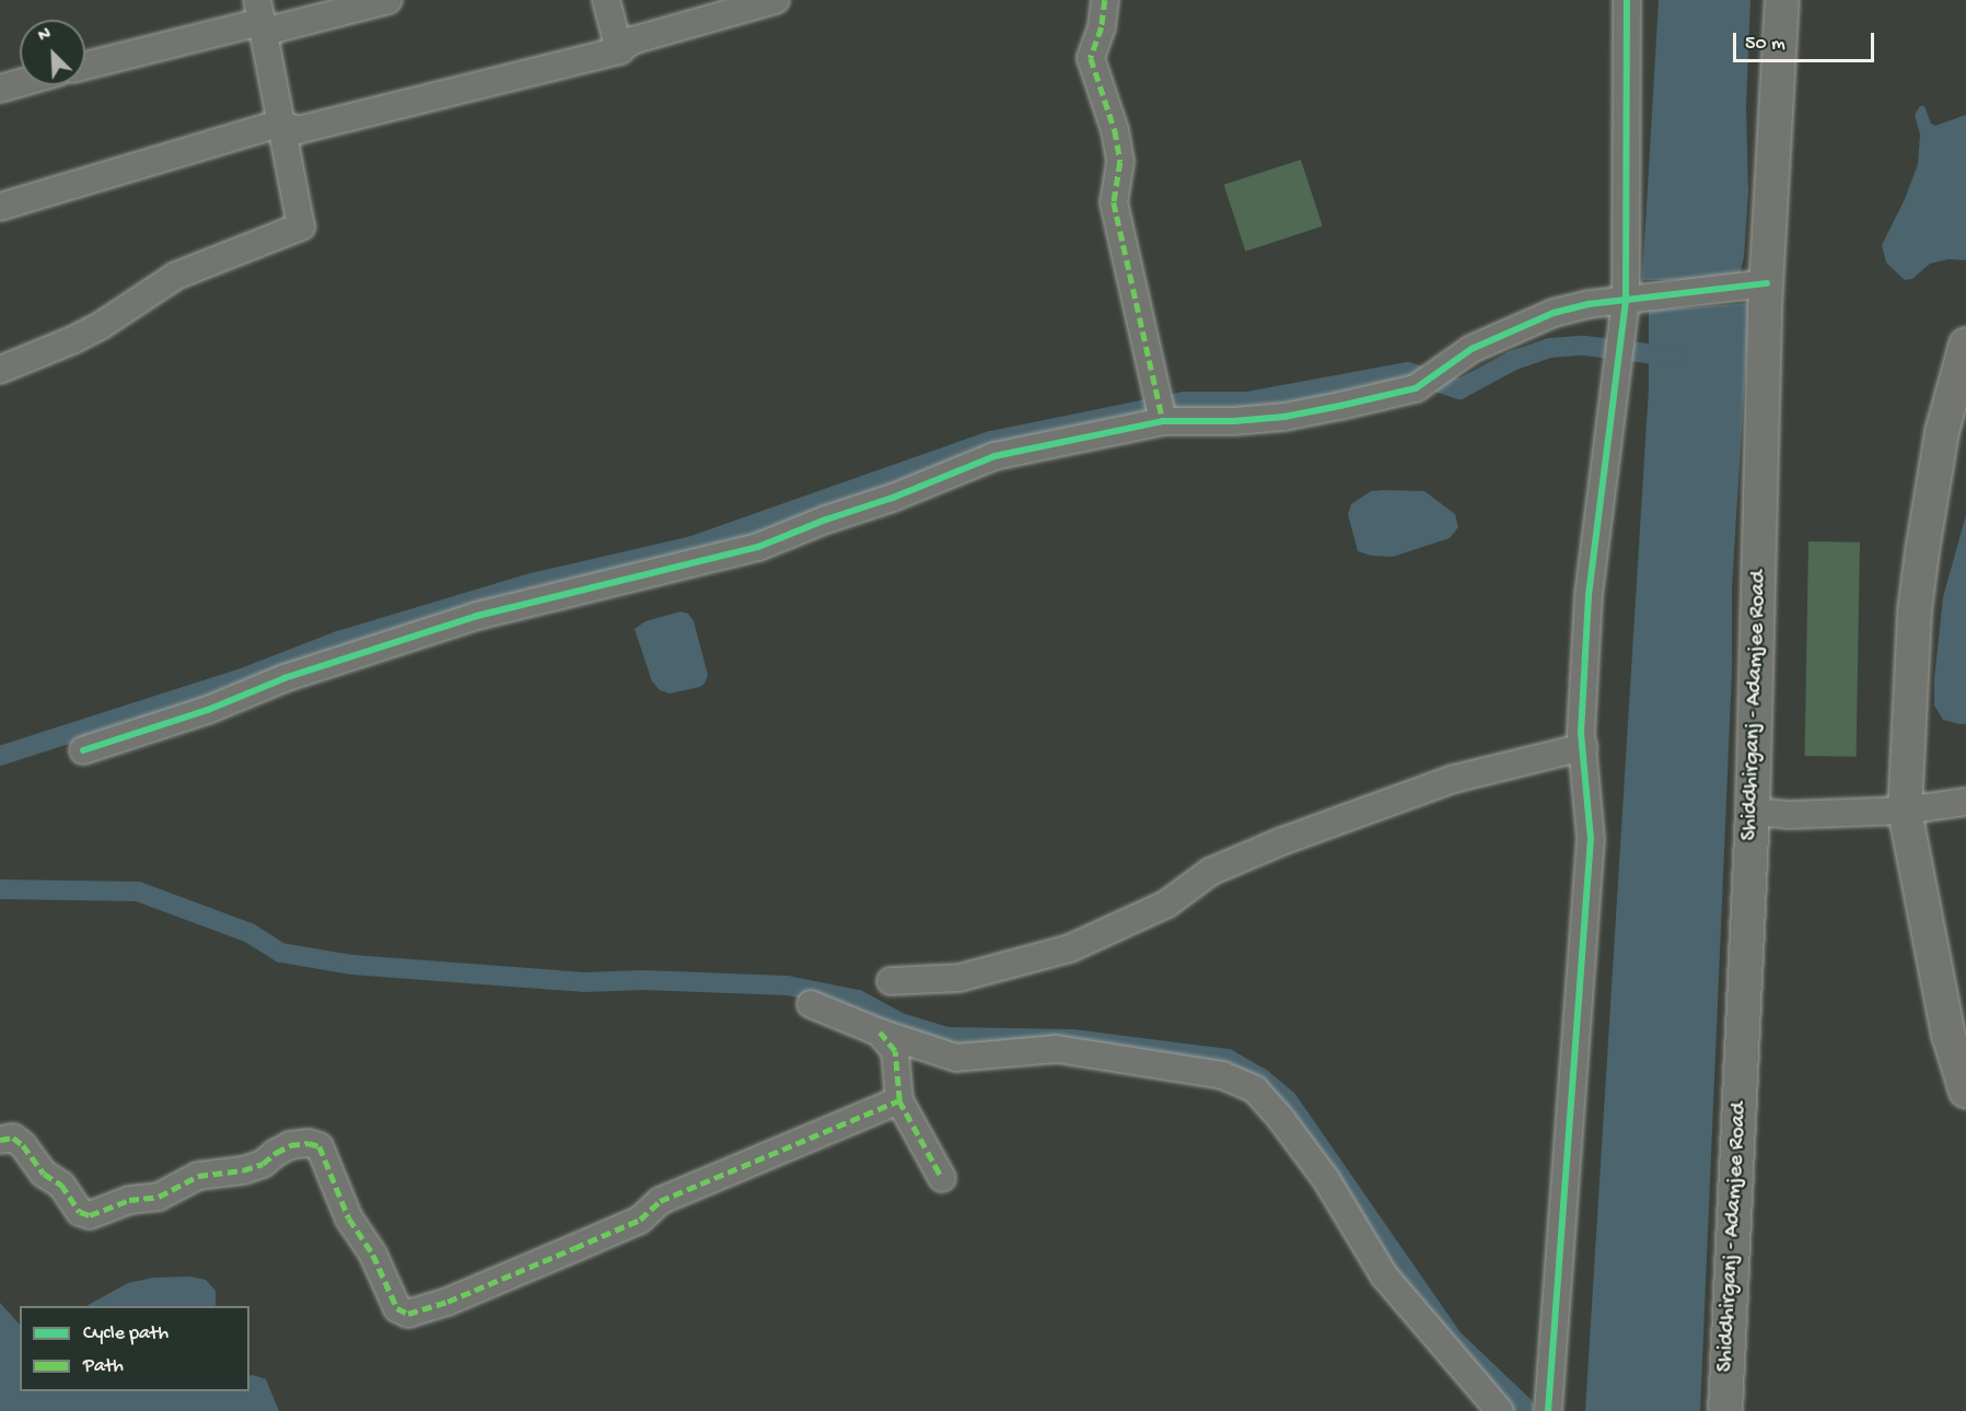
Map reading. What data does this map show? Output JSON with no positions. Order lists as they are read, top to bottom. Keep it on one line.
{"streets":{"main road":["Shiddhirganj - Adamjee Road"]},"legend":["Cycle path","Path"],"scale_bar":"50 m","north":"top left"}
